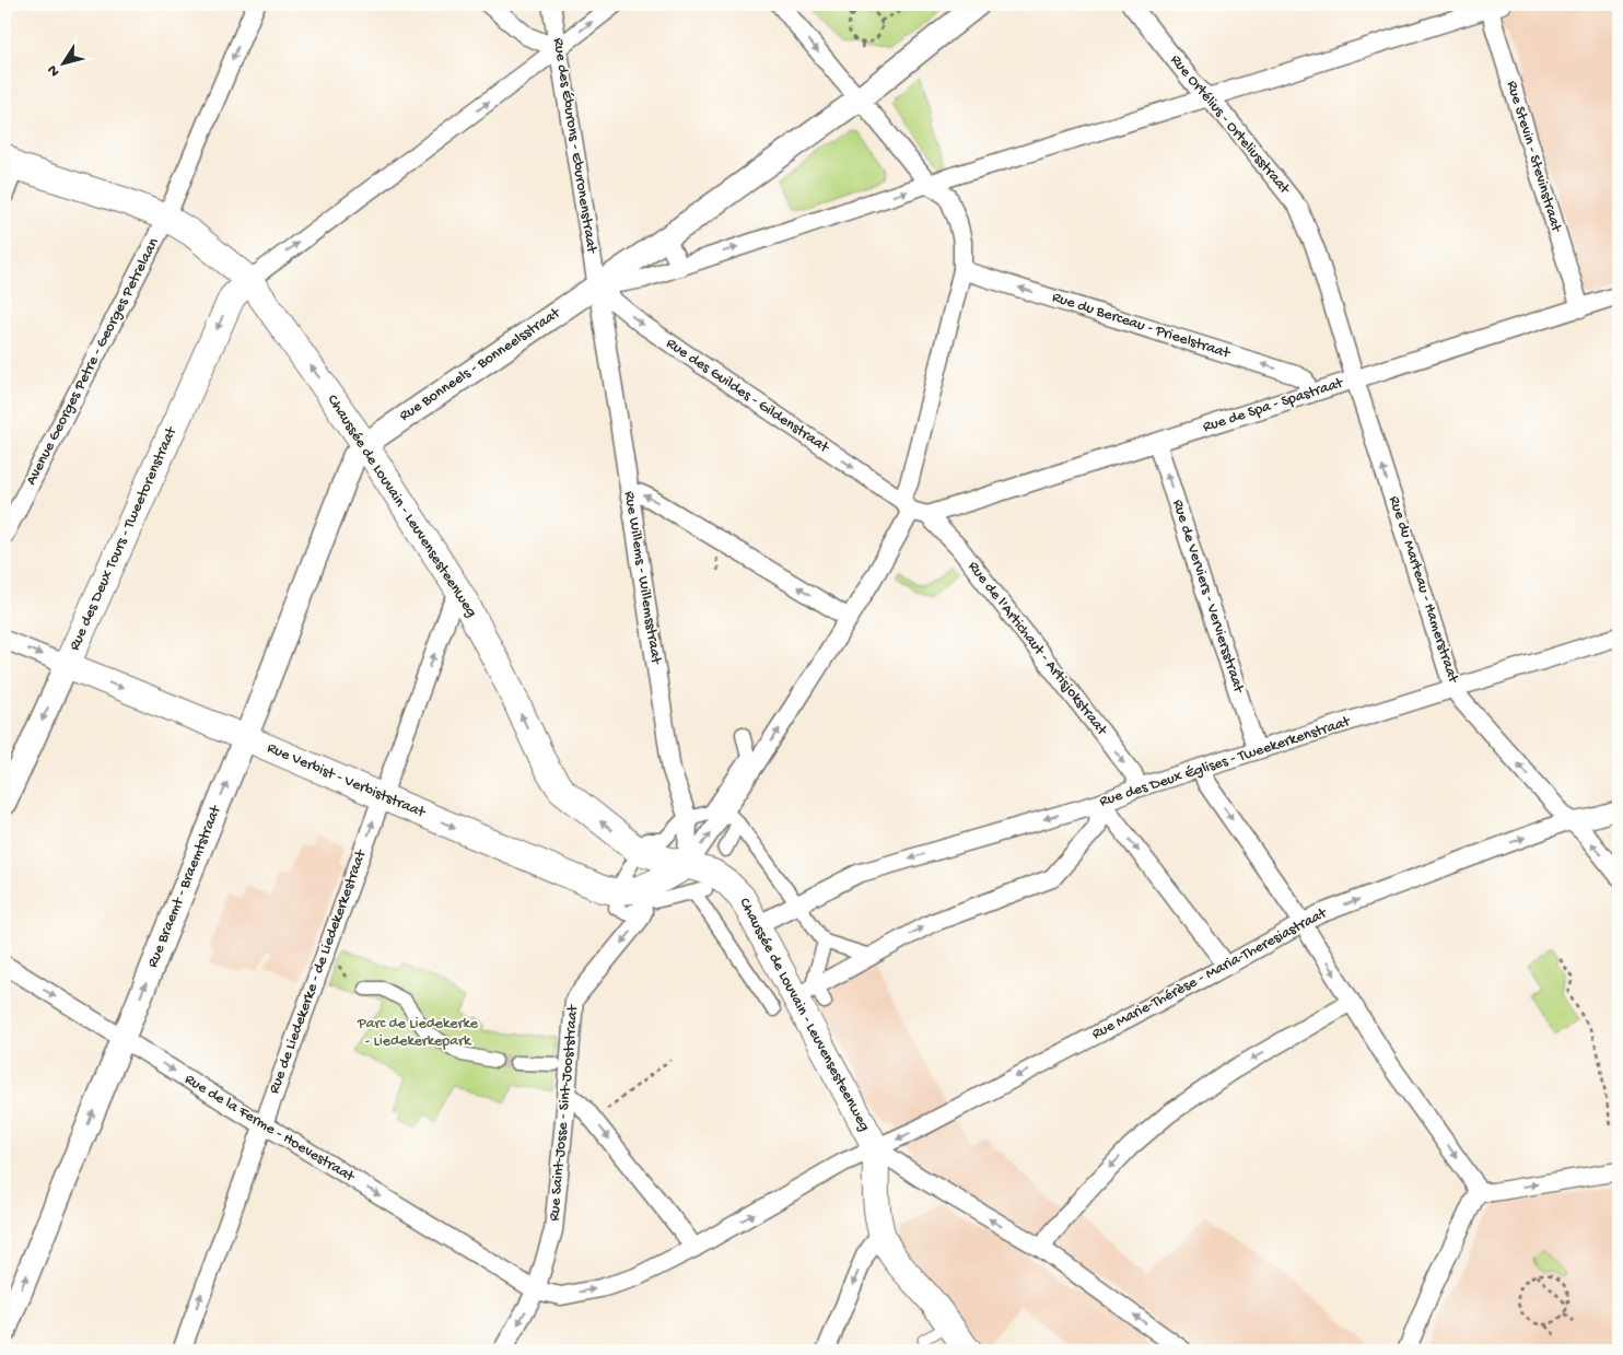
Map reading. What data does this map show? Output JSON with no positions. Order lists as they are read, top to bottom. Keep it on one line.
{"streets":{"main road":["Chaussée de Louvain - Leuvensesteenweg","Rue des Deux Tours - Tweetorenstraat","Rue Verbist - Verbiststraat"],"street":["Rue Ortélius - Orteliusstraat","Rue des Éburons - Eburonenstraat","Rue Stevin - Stevinstraat","Rue du Berceau - Prieelstraat","Avenue Georges Petre - Georges Petrelaan","Rue Bonneels - Bonneelsstraat","Rue des Guildes - Gildenstraat","Rue de Spa - Spastraat","Rue Willems - Willemsstraat","Rue du Marteau - Hamerstraat","Rue de Verviers - Verviersstraat","Rue de l'Artichaut - Artisjokstraat","Rue des Deux Églises - Tweekerkenstraat","Rue Braemt - Braemtstraat","Rue de Liedekerke - de Liedekerkestraat","Rue Marie-Thérèse - Maria-Theresiastraat","Rue Saint-Josse - Sint-Jooststraat","Rue de la Ferme - Hoevestraat"]},"crossings":[["Rue Ortélius - Orteliusstraat","Rue du Marteau - Hamerstraat"],["Rue des Éburons - Eburonenstraat","Rue Bonneels - Bonneelsstraat"],["Rue des Éburons - Eburonenstraat","Rue des Guildes - Gildenstraat"],["Rue des Éburons - Eburonenstraat","Rue Willems - Willemsstraat"],["Rue Stevin - Stevinstraat","Rue de Spa - Spastraat"],["Rue du Berceau - Prieelstraat","Rue de Spa - Spastraat"],["Avenue Georges Petre - Georges Petrelaan","Chaussée de Louvain - Leuvensesteenweg"],["Rue Bonneels - Bonneelsstraat","Rue des Guildes - Gildenstraat"],["Rue Bonneels - Bonneelsstraat","Chaussée de Louvain - Leuvensesteenweg"],["Rue Bonneels - Bonneelsstraat","Rue Willems - Willemsstraat"],["Rue Bonneels - Bonneelsstraat","Rue Braemt - Braemtstraat"],["Rue des Guildes - Gildenstraat","Rue de Spa - Spastraat"],["Rue des Guildes - Gildenstraat","Rue Willems - Willemsstraat"],["Rue des Guildes - Gildenstraat","Rue de l'Artichaut - Artisjokstraat"],["Rue de Spa - Spastraat","Rue du Marteau - Hamerstraat"],["Rue de Spa - Spastraat","Rue de Verviers - Verviersstraat"],["Rue de Spa - Spastraat","Rue de l'Artichaut - Artisjokstraat"],["Chaussée de Louvain - Leuvensesteenweg","Rue des Deux Tours - Tweetorenstraat"],["Chaussée de Louvain - Leuvensesteenweg","Rue Willems - Willemsstraat"],["Chaussée de Louvain - Leuvensesteenweg","Rue des Deux Églises - Tweekerkenstraat"],["Chaussée de Louvain - Leuvensesteenweg","Rue Verbist - Verbiststraat"],["Chaussée de Louvain - Leuvensesteenweg","Rue Braemt - Braemtstraat"],["Chaussée de Louvain - Leuvensesteenweg","Rue de Liedekerke - de Liedekerkestraat"],["Chaussée de Louvain - Leuvensesteenweg","Rue Marie-Thérèse - Maria-Theresiastraat"],["Rue des Deux Tours - Tweetorenstraat","Rue Verbist - Verbiststraat"],["Rue Willems - Willemsstraat","Rue Verbist - Verbiststraat"],["Rue du Marteau - Hamerstraat","Rue des Deux Églises - Tweekerkenstraat"],["Rue du Marteau - Hamerstraat","Rue Marie-Thérèse - Maria-Theresiastraat"],["Rue de Verviers - Verviersstraat","Rue des Deux Églises - Tweekerkenstraat"],["Rue de l'Artichaut - Artisjokstraat","Rue des Deux Églises - Tweekerkenstraat"],["Rue Verbist - Verbiststraat","Rue Braemt - Braemtstraat"],["Rue Verbist - Verbiststraat","Rue de Liedekerke - de Liedekerkestraat"],["Rue Verbist - Verbiststraat","Rue Saint-Josse - Sint-Jooststraat"],["Rue Braemt - Braemtstraat","Rue de la Ferme - Hoevestraat"],["Rue de Liedekerke - de Liedekerkestraat","Rue de la Ferme - Hoevestraat"],["Rue Marie-Thérèse - Maria-Theresiastraat","Rue Saint-Josse - Sint-Jooststraat"],["Rue Marie-Thérèse - Maria-Theresiastraat","Rue de la Ferme - Hoevestraat"],["Rue Saint-Josse - Sint-Jooststraat","Rue de la Ferme - Hoevestraat"]],"one_way":["Rue du Berceau - Prieelstraat","Avenue Georges Petre - Georges Petrelaan","Chaussée de Louvain - Leuvensesteenweg","Rue des Deux Tours - Tweetorenstraat","Rue du Marteau - Hamerstraat","Rue de Verviers - Verviersstraat","Rue de l'Artichaut - Artisjokstraat","Rue Braemt - Braemtstraat","Rue de Liedekerke - de Liedekerkestraat","Rue Saint-Josse - Sint-Jooststraat","Rue de la Ferme - Hoevestraat"],"parks":["Parc de Liedekerke - Liedekerkepark"],"north":"bottom left"}
